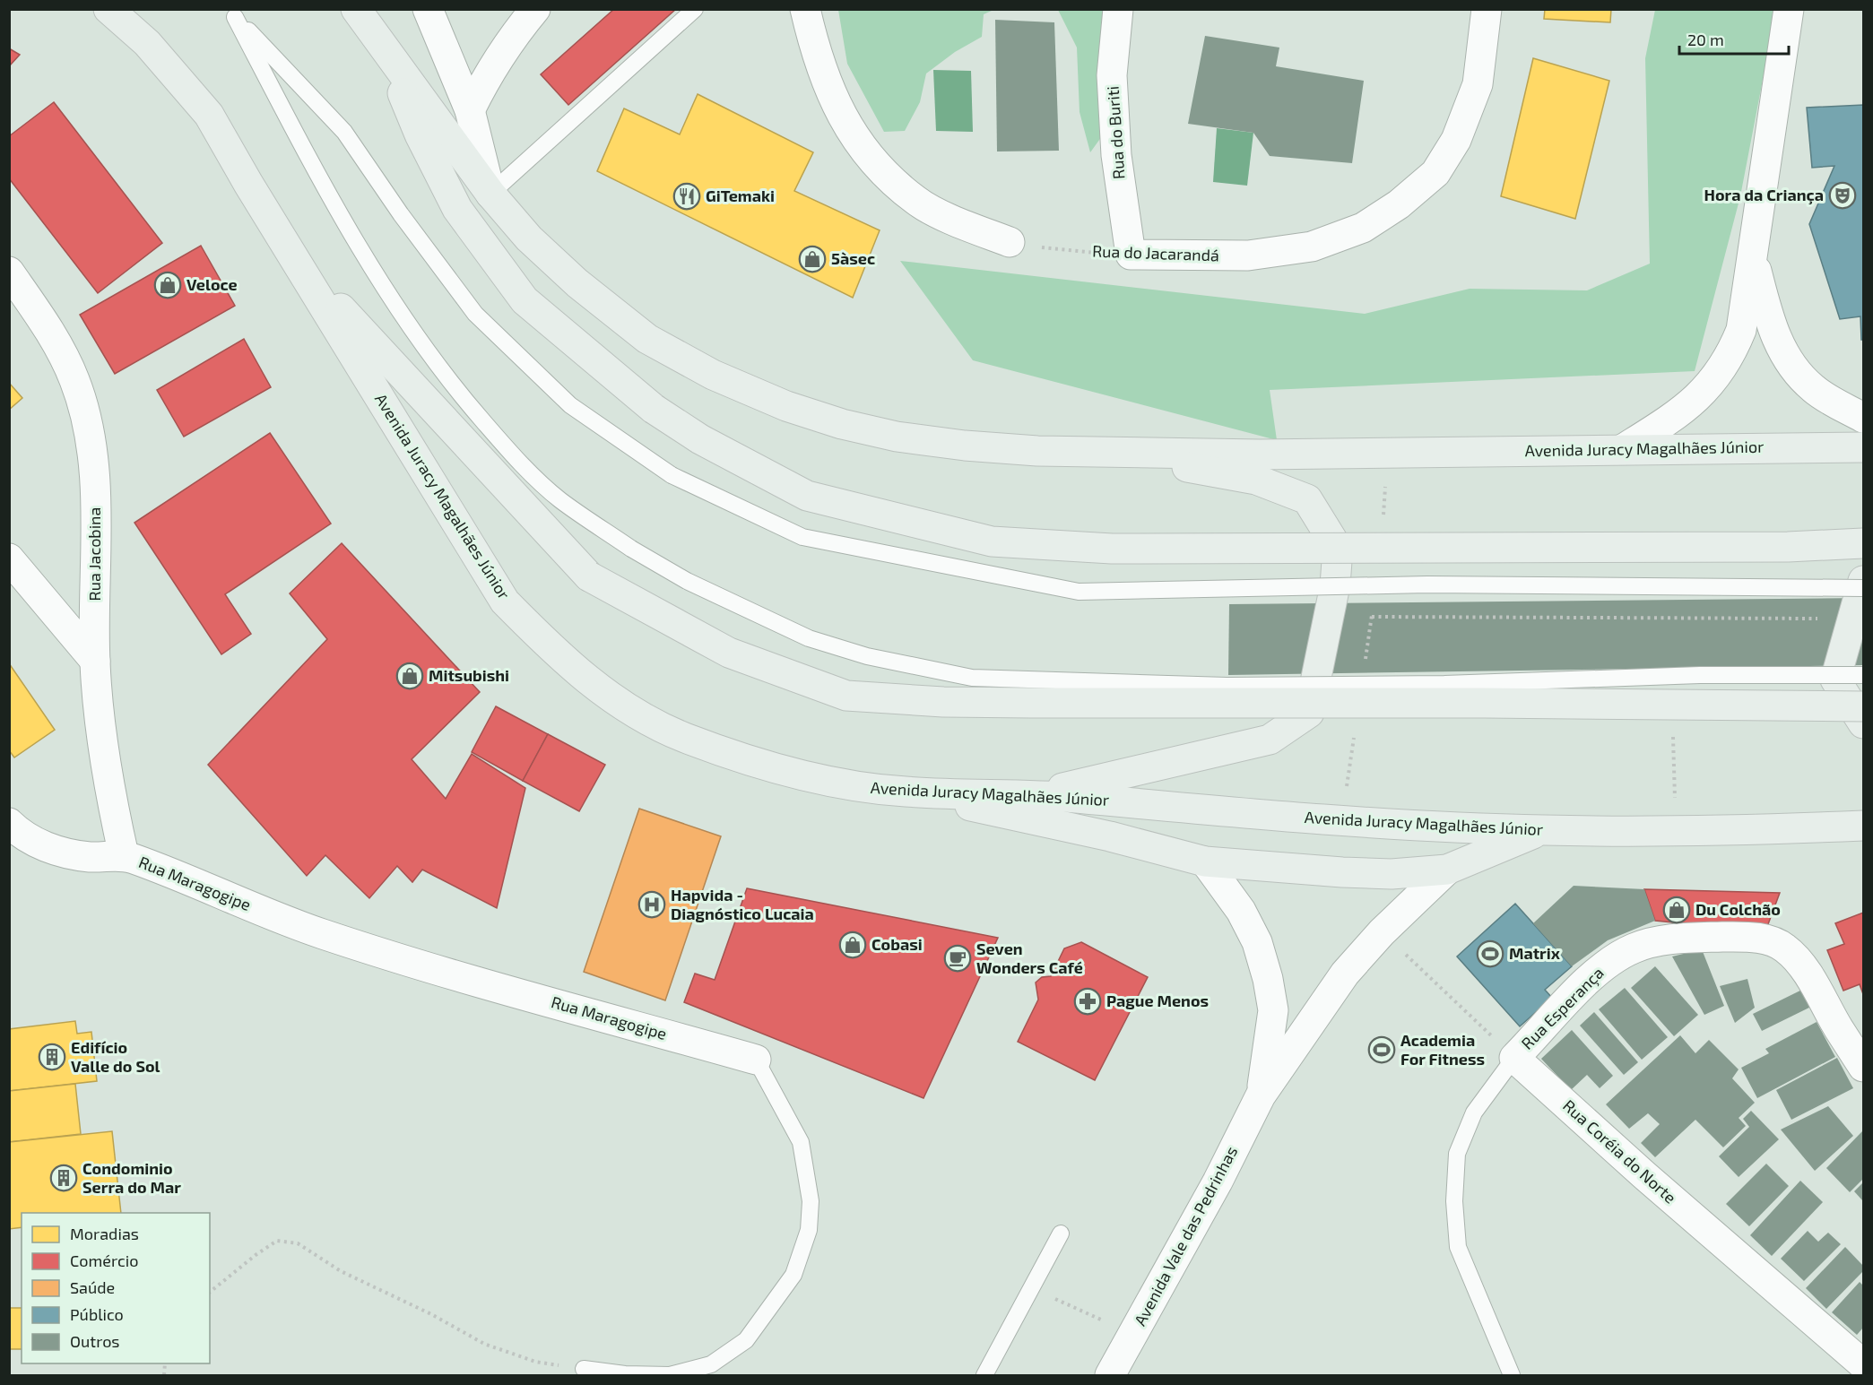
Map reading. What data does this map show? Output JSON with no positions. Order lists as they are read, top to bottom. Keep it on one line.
{"streets":{"main road":["Avenida Juracy Magalhães Júnior"],"street":["Rua do Buriti","Rua do Jacarandá","Rua Jacobina","Rua Maragogipe","Rua Esperança","Rua Coréia do Norte","Avenida Vale das Pedrinhas"]},"crossings":[["Rua do Buriti","Rua do Jacarandá"],["Rua Jacobina","Rua Maragogipe"],["Rua Esperança","Rua Coréia do Norte"]],"places":{"theatre":["Hora da Criança"],"restaurant":["GiTemaki"],"shop":["5àsec","Veloce","Mitsubishi","Du Colchão","Cobasi"],"hospital":["Hapvida - Diagnóstico Lucaia"],"sports":["Matrix","Academia For Fitness"],"cafe":["Seven Wonders Café"],"pharmacy":["Pague Menos"],"building":["Edifício Valle do Sol","Condominio Serra do Mar"]},"legend":["Moradias","Comércio","Saúde","Público","Outros"],"scale_bar":"20 m"}
